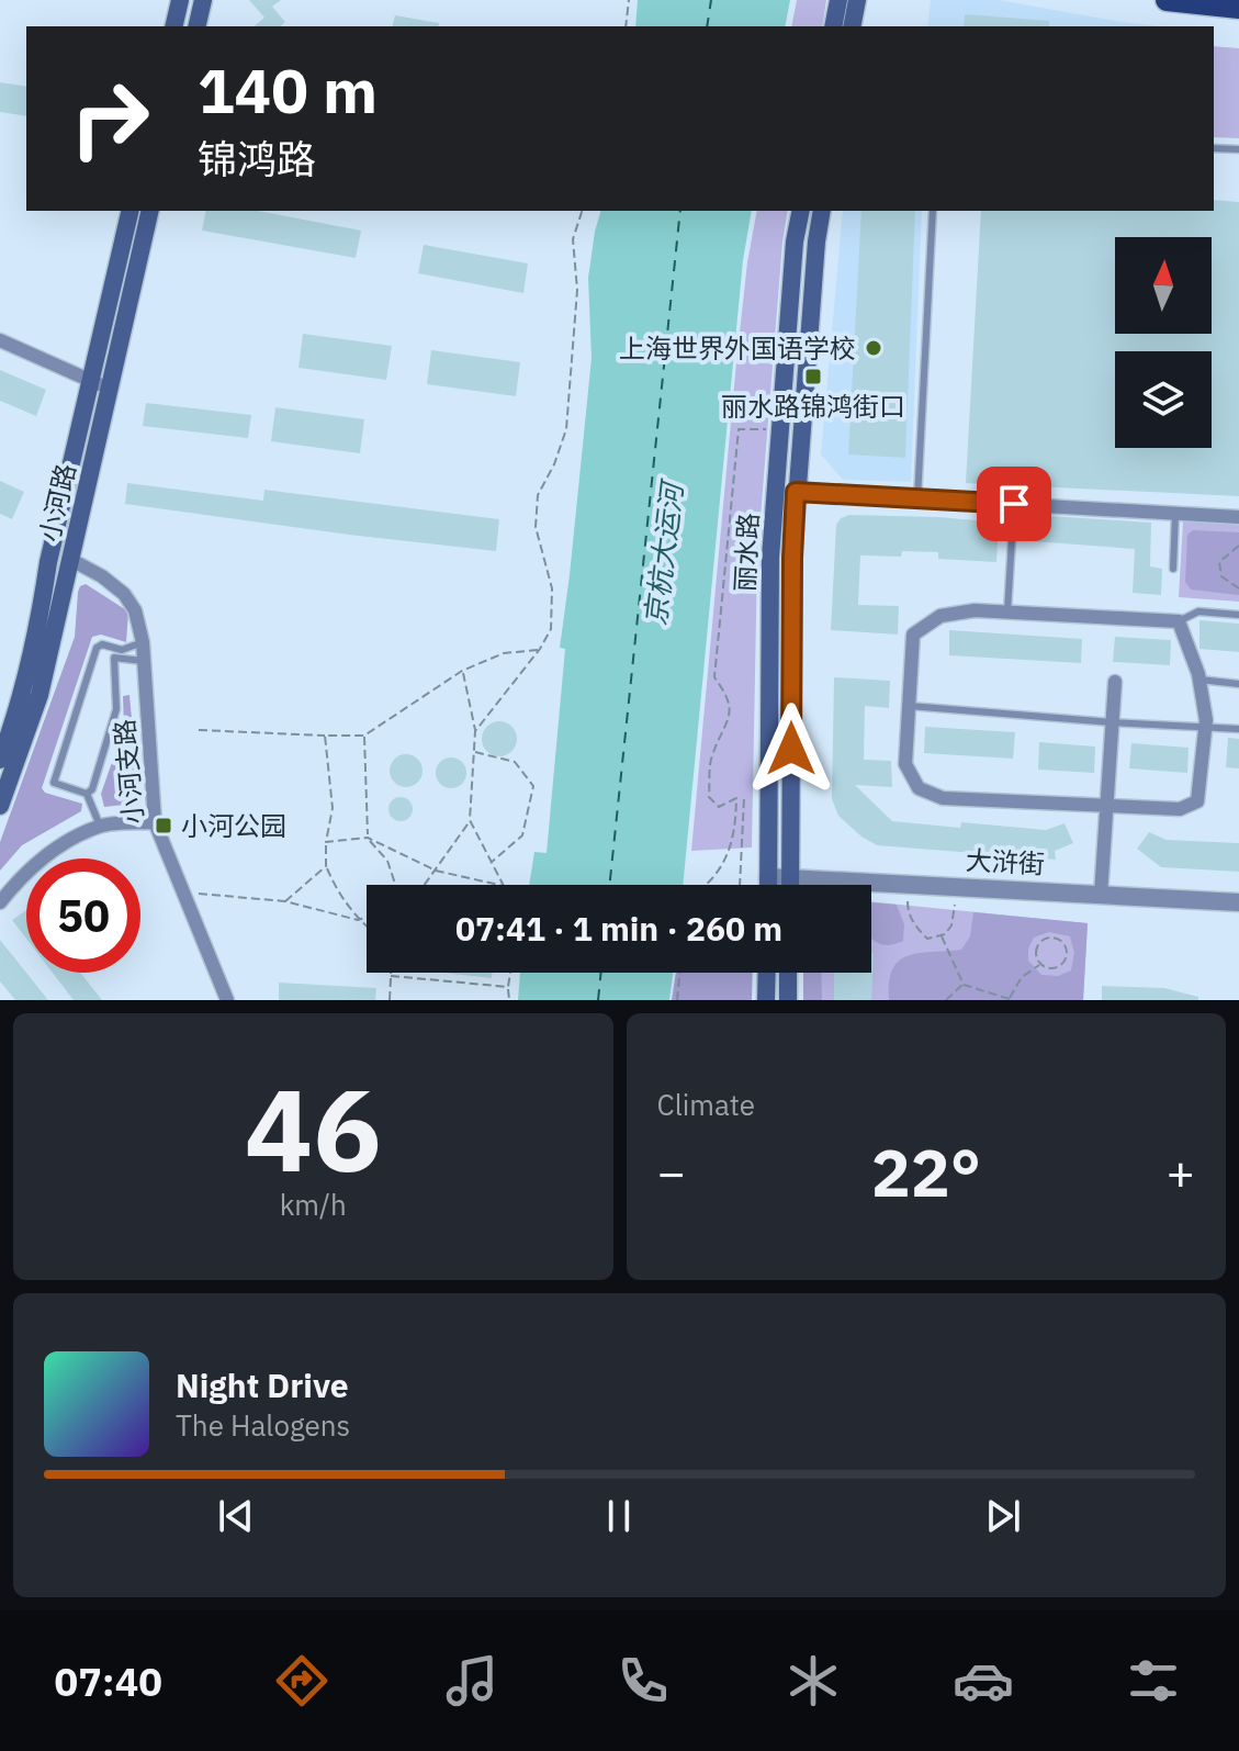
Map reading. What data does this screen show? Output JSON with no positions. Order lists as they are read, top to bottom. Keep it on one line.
{"streets":{"main road":["小河路","丽水路"],"street":["小河支路","大浒街"]},"crossings":[["小河路","小河支路"],["丽水路","大浒街"]],"water":["京杭大运河"],"places":{"other":["上海世界外国语学校"],"transit":["丽水路锦鸿街口","小河公园"]},"north":"top","page":{"turn":["140 m","锦鸿路"],"limit":"50","trip":"07:41 · 1 min · 260 m","tile":[["46","km/h"],"Climate"],"heat":["−","22°","+"],"song":["Night Drive","The Halogens"],"tabs":"07:40"}}
